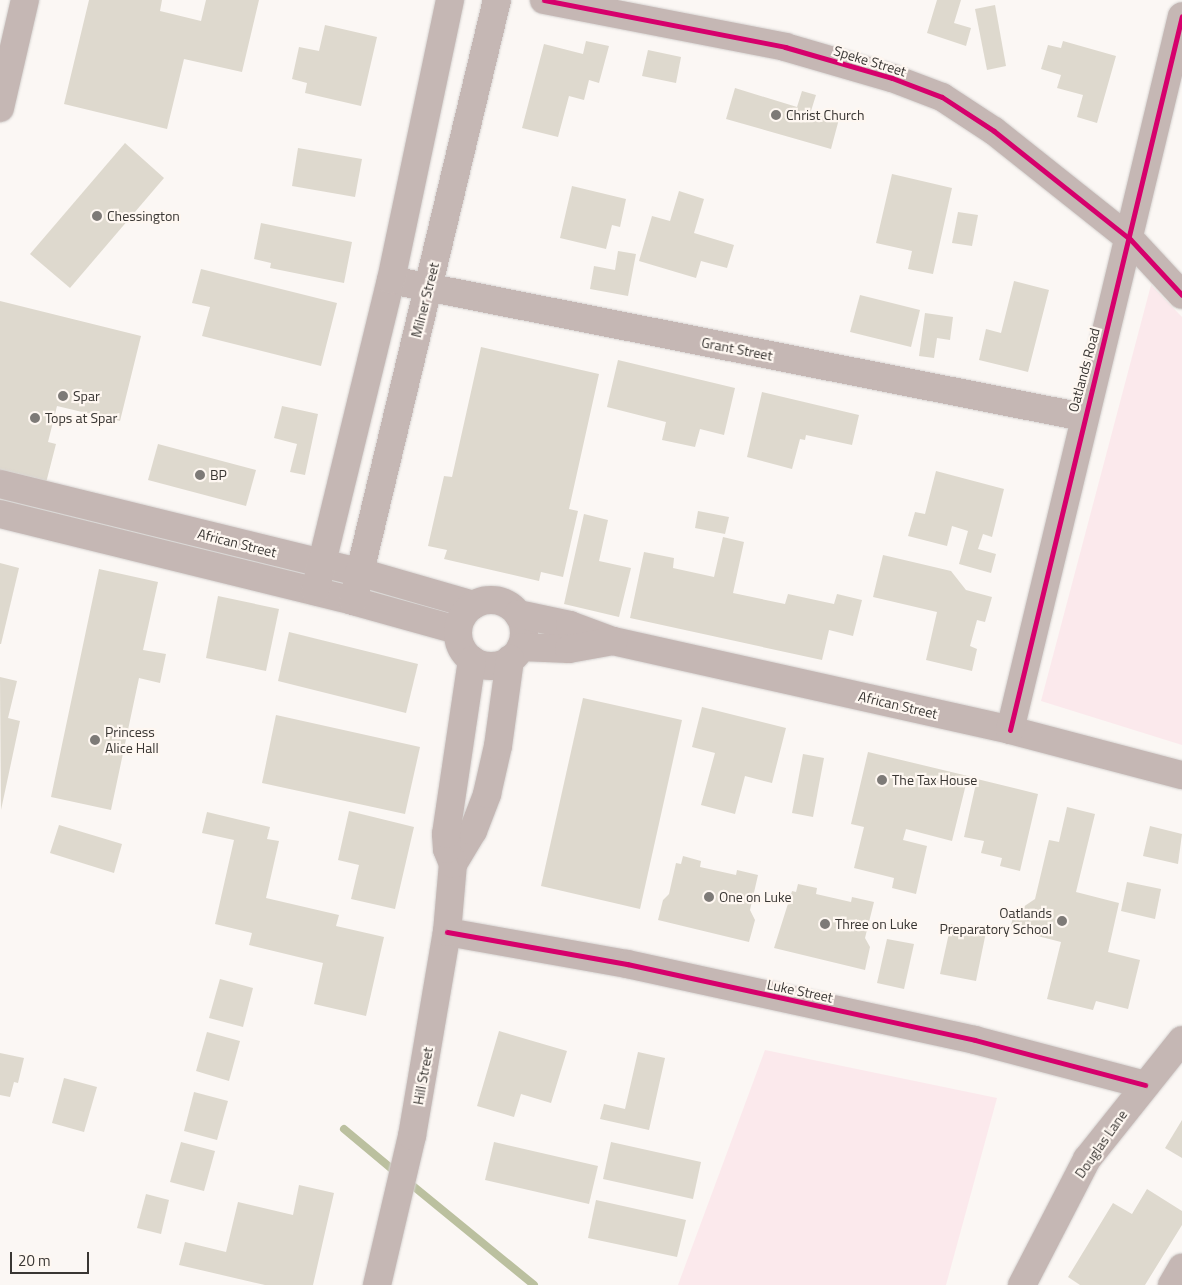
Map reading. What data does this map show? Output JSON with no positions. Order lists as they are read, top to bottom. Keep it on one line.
{"streets":{"street":["Speke Street","Milner Street","Grant Street","Oatlands Road","African Street","Luke Street","Hill Street","Douglas Lane"]},"crossings":[["Speke Street","Oatlands Road"],["Milner Street","Grant Street"],["Milner Street","African Street"],["Grant Street","Oatlands Road"],["Oatlands Road","African Street"],["African Street","Hill Street"],["Luke Street","Hill Street"],["Luke Street","Douglas Lane"]],"places":["Christ Church","Chessington","Spar","Tops at Spar","BP","Princess Alice Hall","The Tax House","One on Luke","Oatlands Preparatory School","Three on Luke"],"scale_bar":"20 m"}
